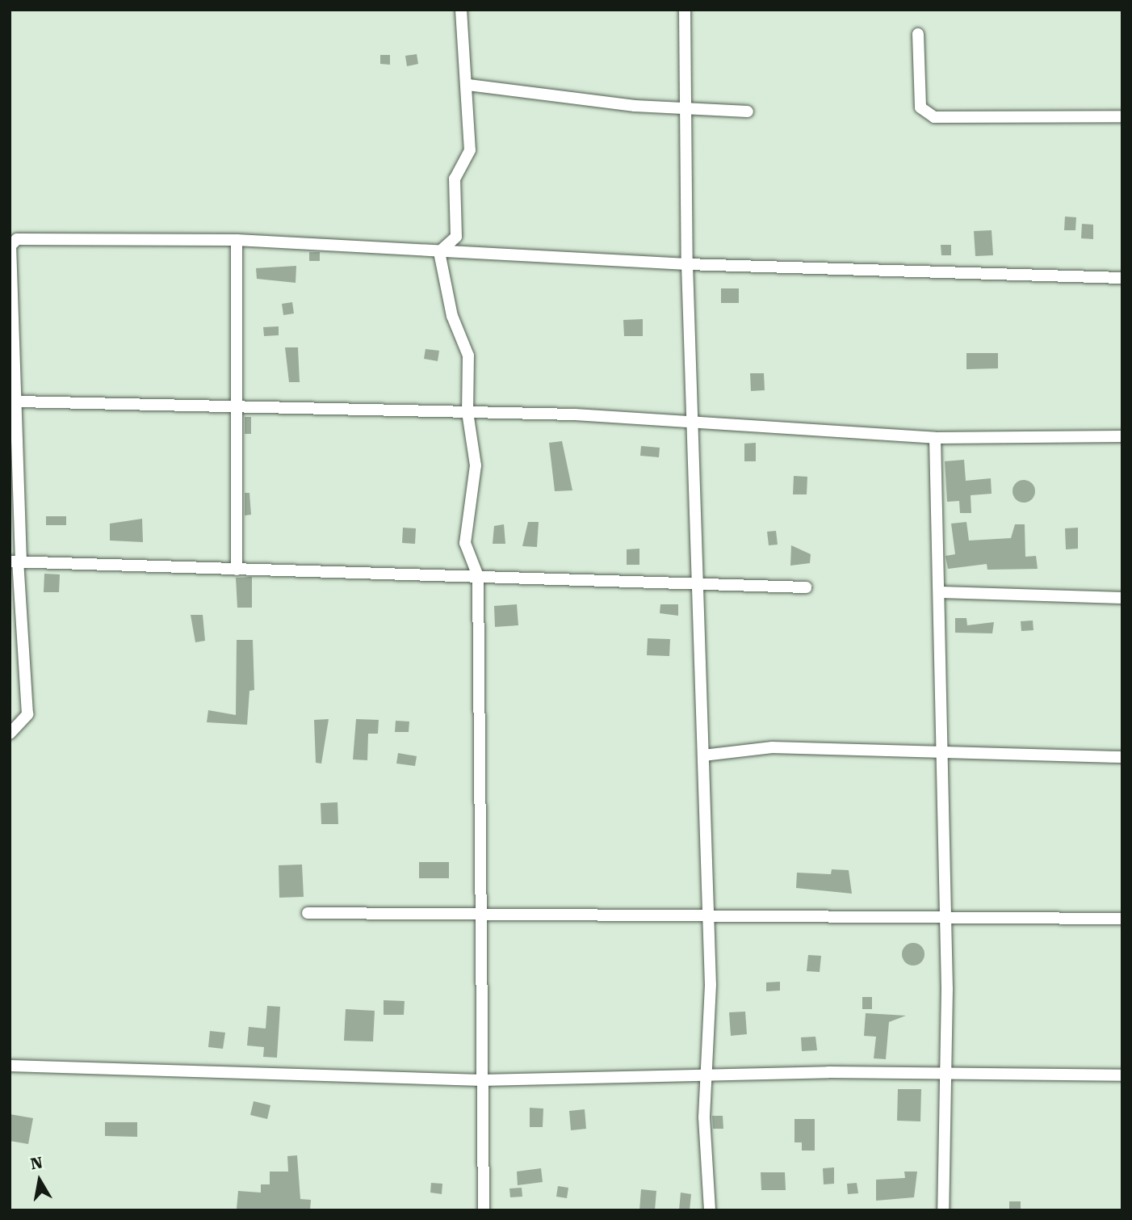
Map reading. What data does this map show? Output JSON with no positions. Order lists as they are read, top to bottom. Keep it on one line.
{"north":"top"}
